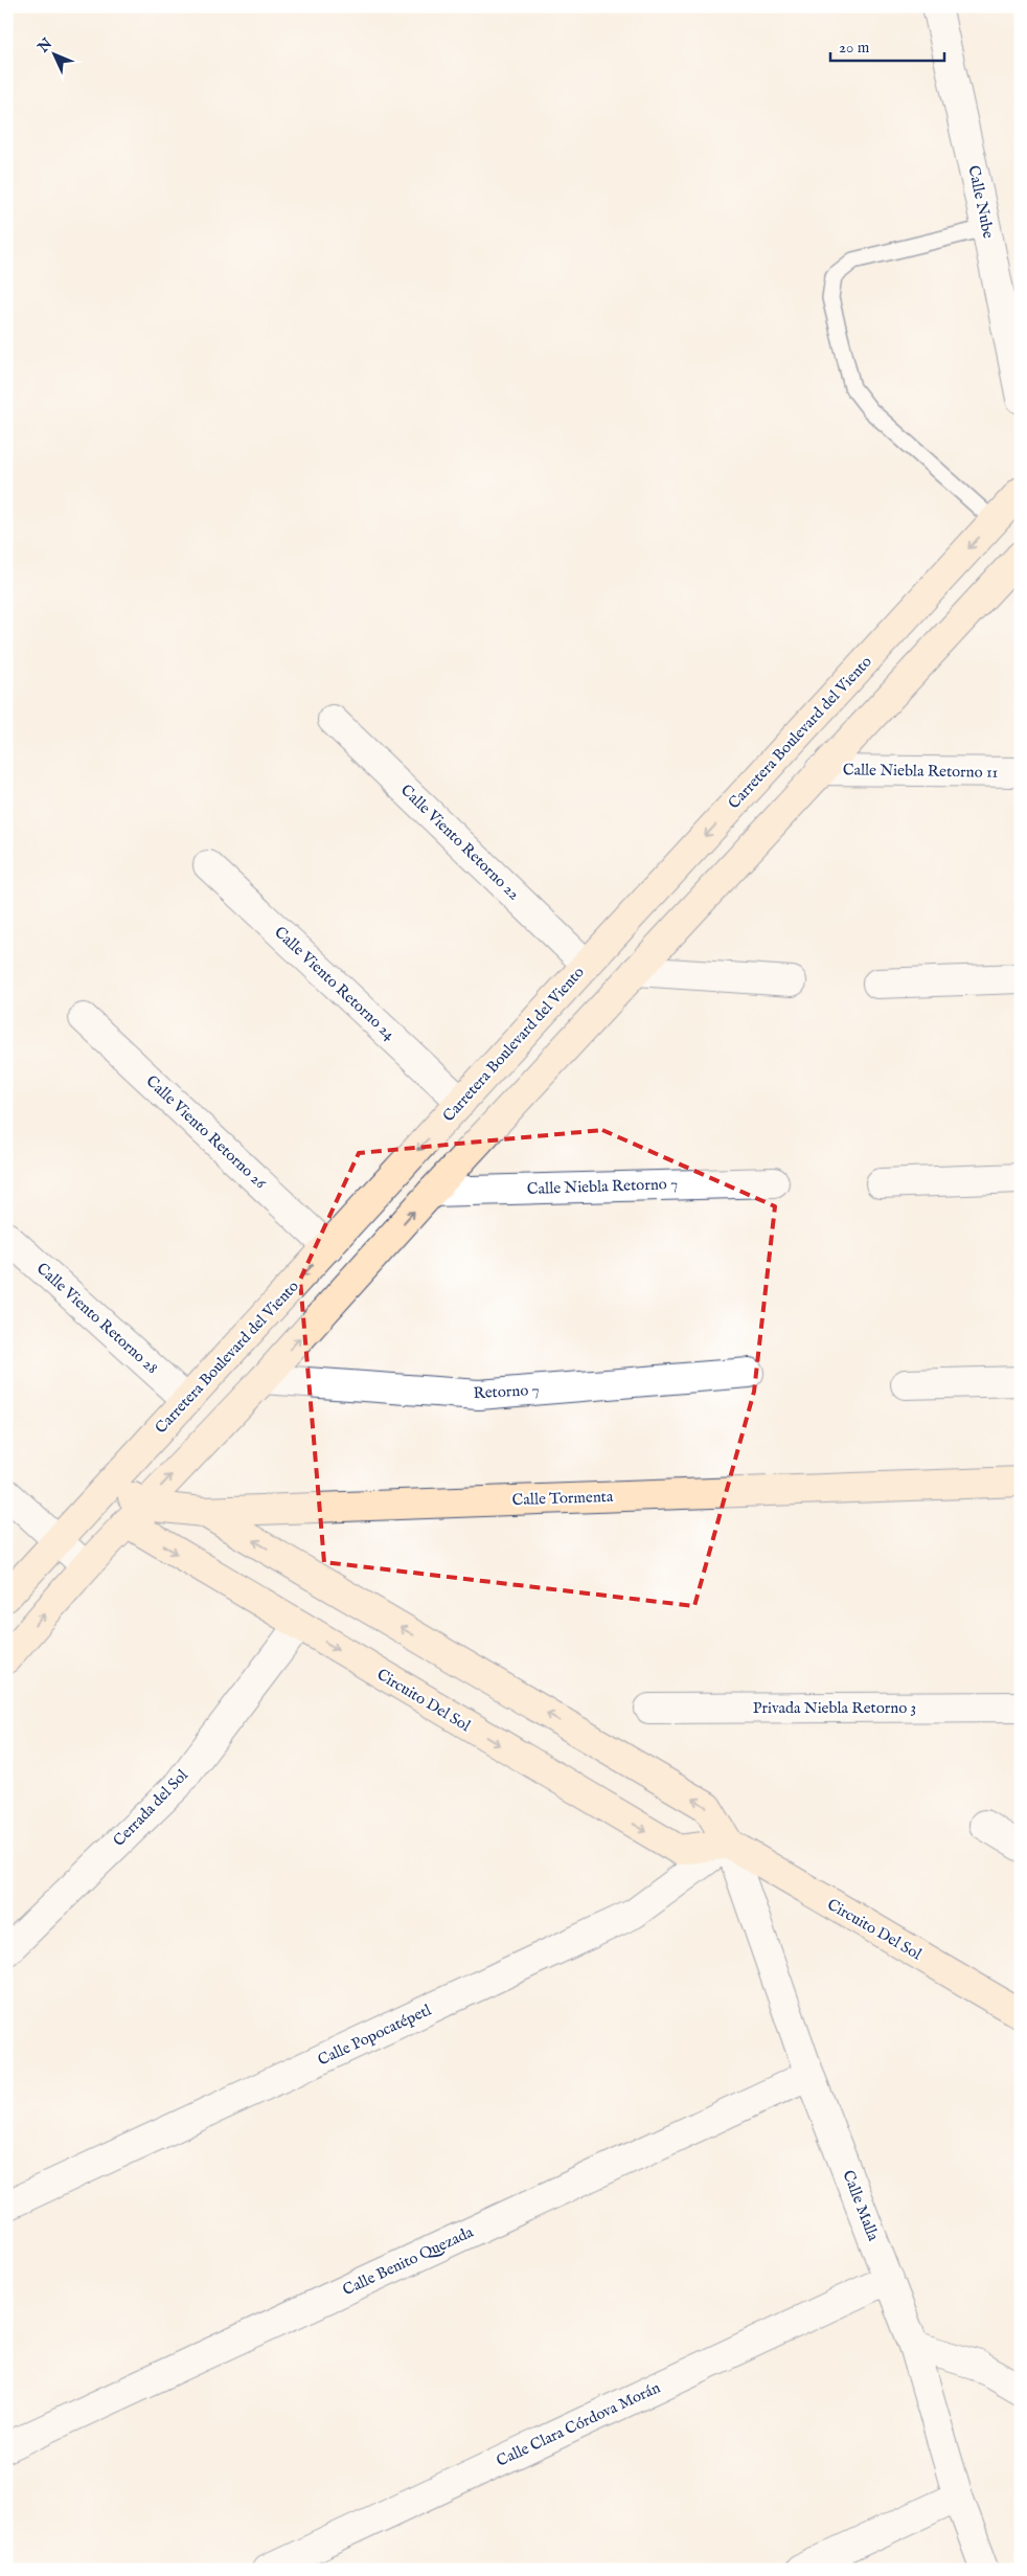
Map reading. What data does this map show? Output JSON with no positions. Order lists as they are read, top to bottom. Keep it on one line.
{"streets":{"street":["Calle Nube","Carretera Boulevard del Viento","Calle Niebla Retorno 11","Calle Viento Retorno 22","Calle Viento Retorno 24","Calle Viento Retorno 26","Calle Niebla Retorno 7","Calle Viento Retorno 28","Retorno 7","Calle Tormenta","Circuito Del Sol","Privada Niebla Retorno 3","Cerrada del Sol","Calle Popocatépetl","Calle Malla","Calle Benito Quezada","Calle Clara Córdova Morán"]},"crossings":[["Carretera Boulevard del Viento","Calle Viento Retorno 22"],["Carretera Boulevard del Viento","Calle Viento Retorno 24"],["Carretera Boulevard del Viento","Calle Viento Retorno 26"],["Carretera Boulevard del Viento","Calle Viento Retorno 28"],["Calle Tormenta","Circuito Del Sol"],["Circuito Del Sol","Cerrada del Sol"],["Circuito Del Sol","Calle Popocatépetl"],["Circuito Del Sol","Calle Malla"],["Calle Popocatépetl","Calle Malla"],["Calle Malla","Calle Benito Quezada"],["Calle Malla","Calle Clara Córdova Morán"]],"scale_bar":"20 m","north":"top left"}
